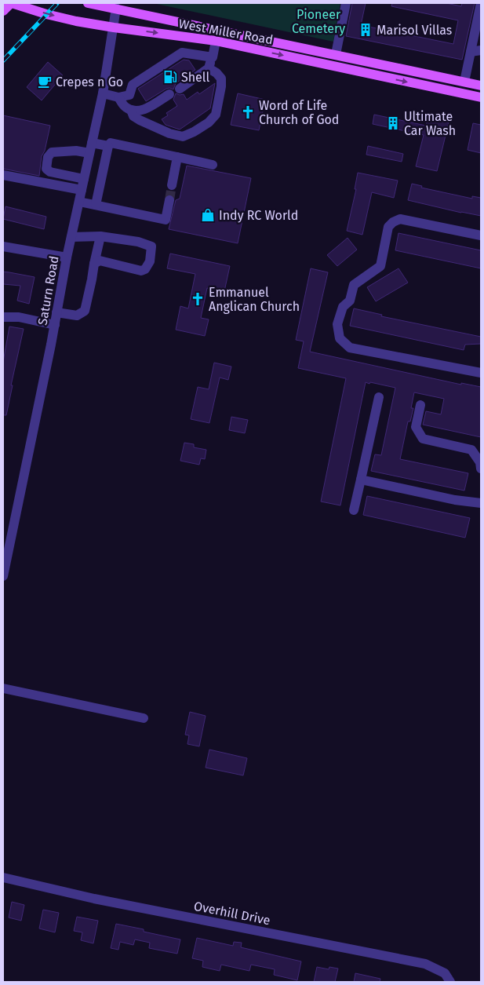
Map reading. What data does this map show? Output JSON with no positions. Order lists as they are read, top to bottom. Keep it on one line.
{"streets":{"main road":["West Miller Road"],"street":["Saturn Road","Overhill Drive"]},"crossings":[["West Miller Road","Saturn Road"]],"parks":["Pioneer Cemetery"],"places":{"building":["Marisol Villas","Ultimate Car Wash"],"fuel station":["Shell"],"cafe":["Crepes n Go"],"church":["Word of Life Church of God","Emmanuel Anglican Church"],"shop":["Indy RC World"]}}
